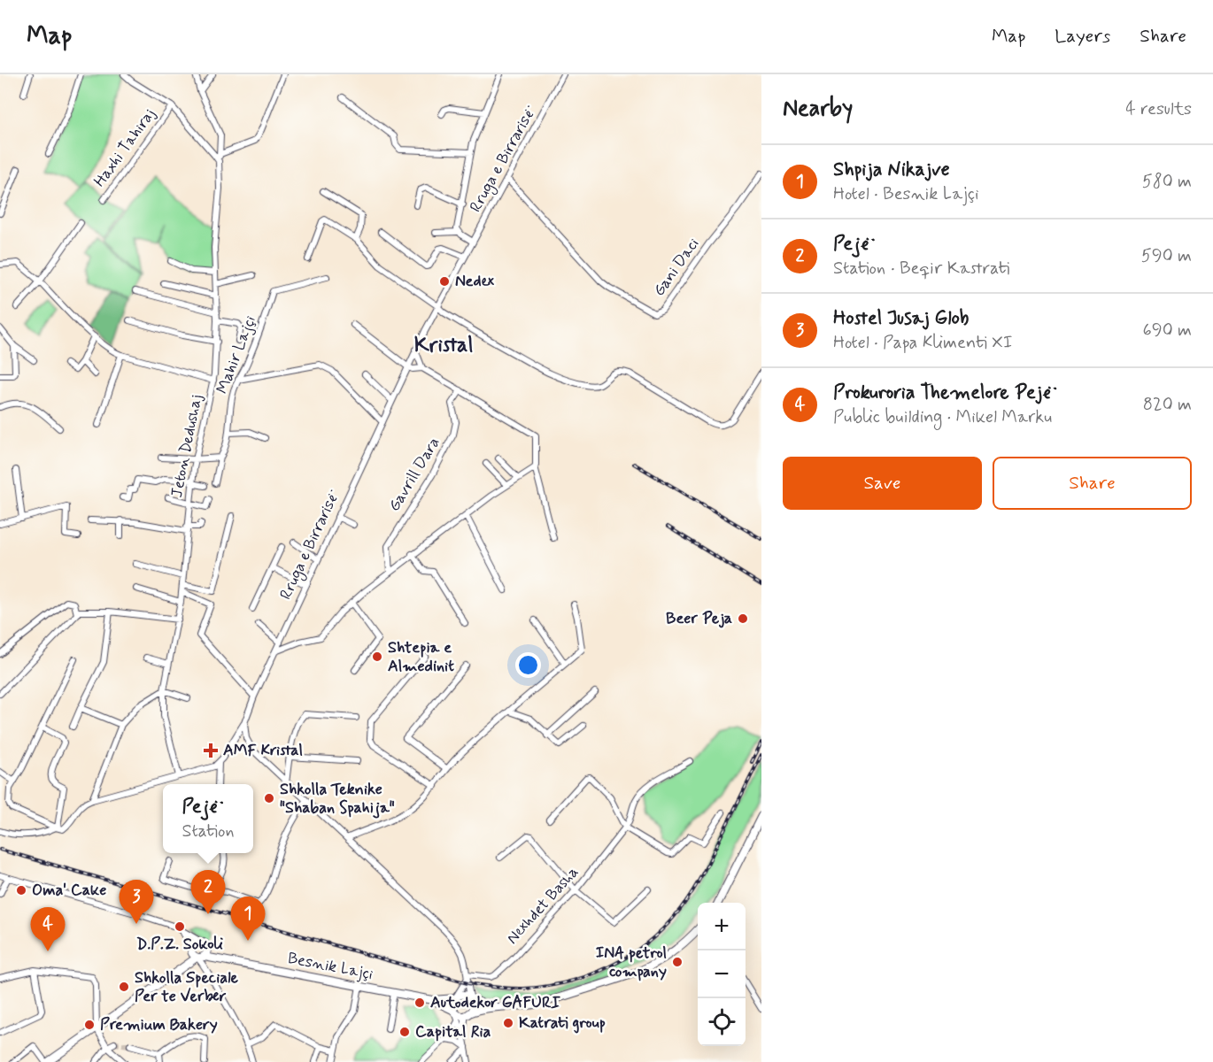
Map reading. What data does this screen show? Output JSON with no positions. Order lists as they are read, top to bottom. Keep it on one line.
{"streets":{"main road":["Besnik Lajçi"],"street":["Haxhi Tahiraj","Rruga e Birrarisë","Gani Daci","Mahir Lajçi","Jeton Dedushaj","Gavrill Dara","Nexhdet Basha"]},"crossings":[["Rruga e Birrarisë","Gani Daci"]],"districts":["Kristal"],"places":{"other":["Nedex","Beer Peja","Shtepia e Almedinit","Shkolla Teknike \"Shaban Spahija\"","Oma' Cake","D.P.Z. Sokoli","INA petrol company","Shkolla Speciale Per te Verber","Autodekor GAFURI","Katrati group","Premium Bakery","Capital Ria"],"health":["AMF Kristal"]},"page":{"header":"Map","nav":["Map","Layers","Share"],"heading":["Nearby","4 results"],"list":[{"mark":"1","name":"Shpija Nikajve","note":"Hotel · Besnik Lajçi","value":"580 m"},{"mark":"2","name":"Pejë","note":"Station · Beqir Kastrati","value":"590 m"},{"mark":"3","name":"Hostel Jusaj Glob","note":"Hotel · Papa Klimenti XI","value":"690 m"},{"mark":"4","name":"Prokuroria Themelore Pejë","note":"Public building · Mikel Marku","value":"820 m"}],"buttons":["Save","Share"],"popup":["Pejë","Station"],"pins":["2","3","1","4"],"map_buttons":["+","−"]}}
